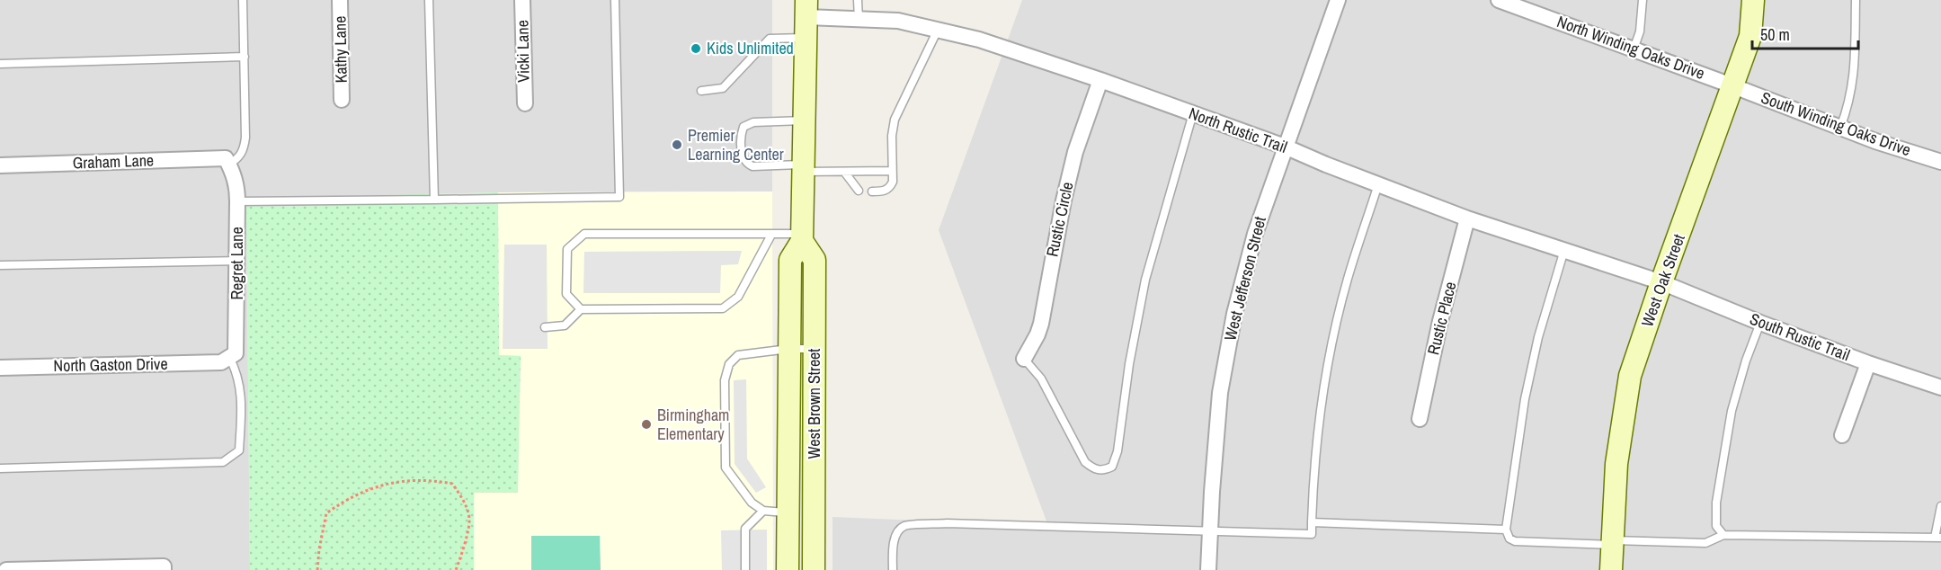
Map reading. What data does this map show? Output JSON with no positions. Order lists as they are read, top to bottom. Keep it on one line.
{"streets":{"main road":["West Oak Street","West Brown Street"],"street":["North Winding Oaks Drive","Kathy Lane","Vicki Lane","South Winding Oaks Drive","North Rustic Trail","Graham Lane","Rustic Circle","Regret Lane","West Jefferson Street","Rustic Place","South Rustic Trail","North Gaston Drive"]},"crossings":[["North Winding Oaks Drive","South Winding Oaks Drive"],["North Winding Oaks Drive","West Oak Street"],["South Winding Oaks Drive","West Oak Street"],["North Rustic Trail","Rustic Circle"],["North Rustic Trail","West Jefferson Street"],["North Rustic Trail","West Oak Street"],["North Rustic Trail","Rustic Place"],["North Rustic Trail","South Rustic Trail"],["North Rustic Trail","West Brown Street"],["Graham Lane","Regret Lane"],["Regret Lane","North Gaston Drive"],["West Oak Street","South Rustic Trail"]],"places":["Kids Unlimited","Premier Learning Center","Birmingham Elementary"],"scale_bar":"50 m"}
